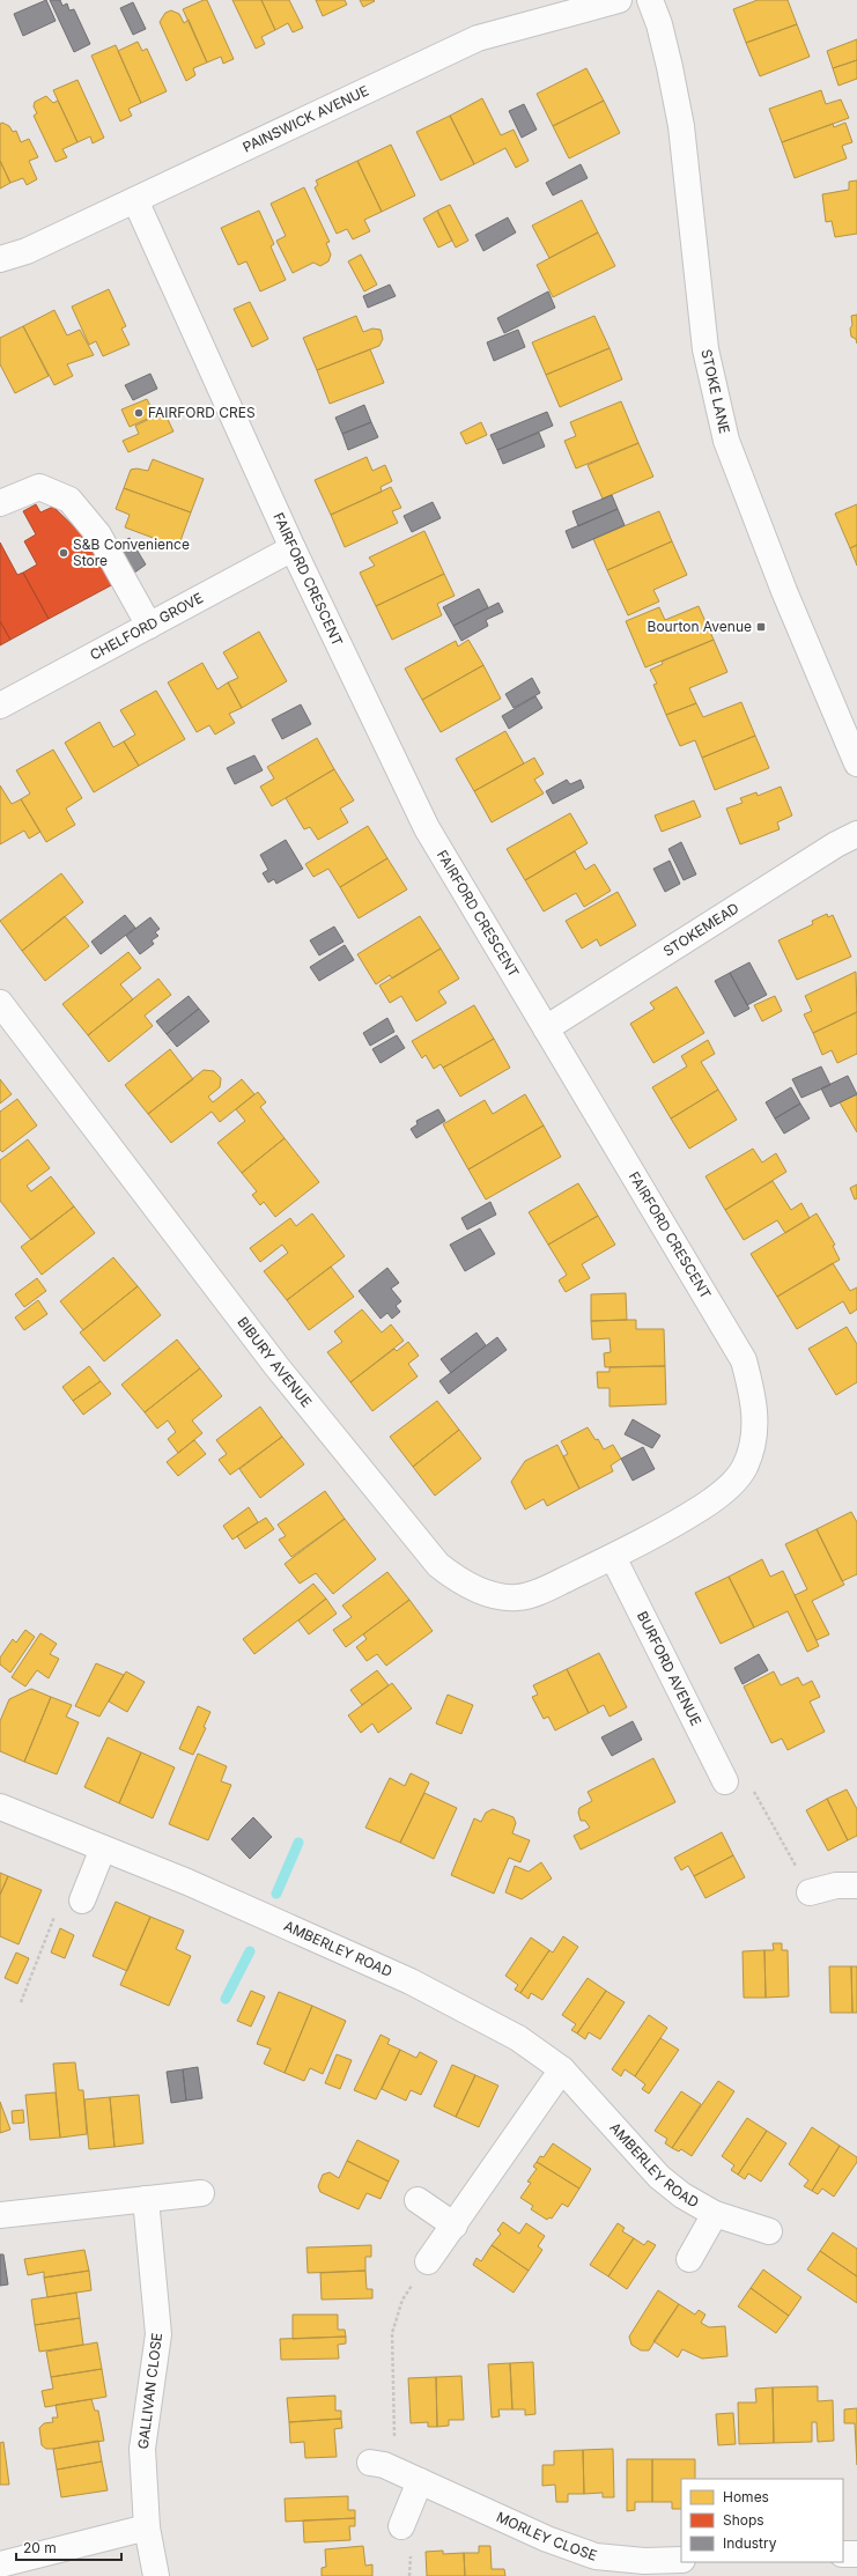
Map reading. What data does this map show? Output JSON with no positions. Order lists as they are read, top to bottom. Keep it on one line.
{"streets":{"street":["PAINSWICK AVENUE","STOKE LANE","FAIRFORD CRESCENT","CHELFORD GROVE","STOKEMEAD","BIBURY AVENUE","BURFORD AVENUE","AMBERLEY ROAD","GALLIVAN CLOSE","MORLEY CLOSE"]},"crossings":[["PAINSWICK AVENUE","FAIRFORD CRESCENT"],["FAIRFORD CRESCENT","CHELFORD GROVE"],["FAIRFORD CRESCENT","STOKEMEAD"],["FAIRFORD CRESCENT","BIBURY AVENUE"],["FAIRFORD CRESCENT","BURFORD AVENUE"],["BIBURY AVENUE","BURFORD AVENUE"]],"places":{"other":["FAIRFORD CRES","S&B Convenience Store"],"transit":["Bourton Avenue"]},"legend":["Homes","Shops","Industry"],"scale_bar":"20 m"}
